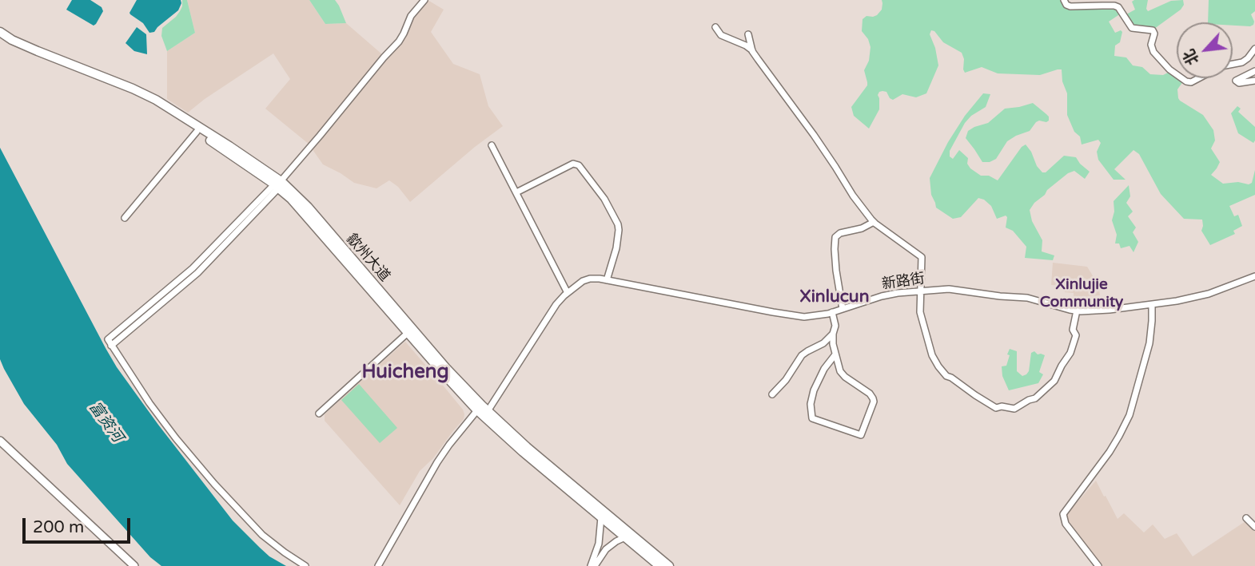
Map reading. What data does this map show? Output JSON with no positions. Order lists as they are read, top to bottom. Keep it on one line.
{"streets":{"highway":["歙州大道"],"street":["新路街"]},"crossings":[["歙州大道","新路街"]],"districts":["Xinlujie Community","Xinlucun","Huicheng"],"water":["富资河"],"scale_bar":"200 m","north":"bottom left"}
